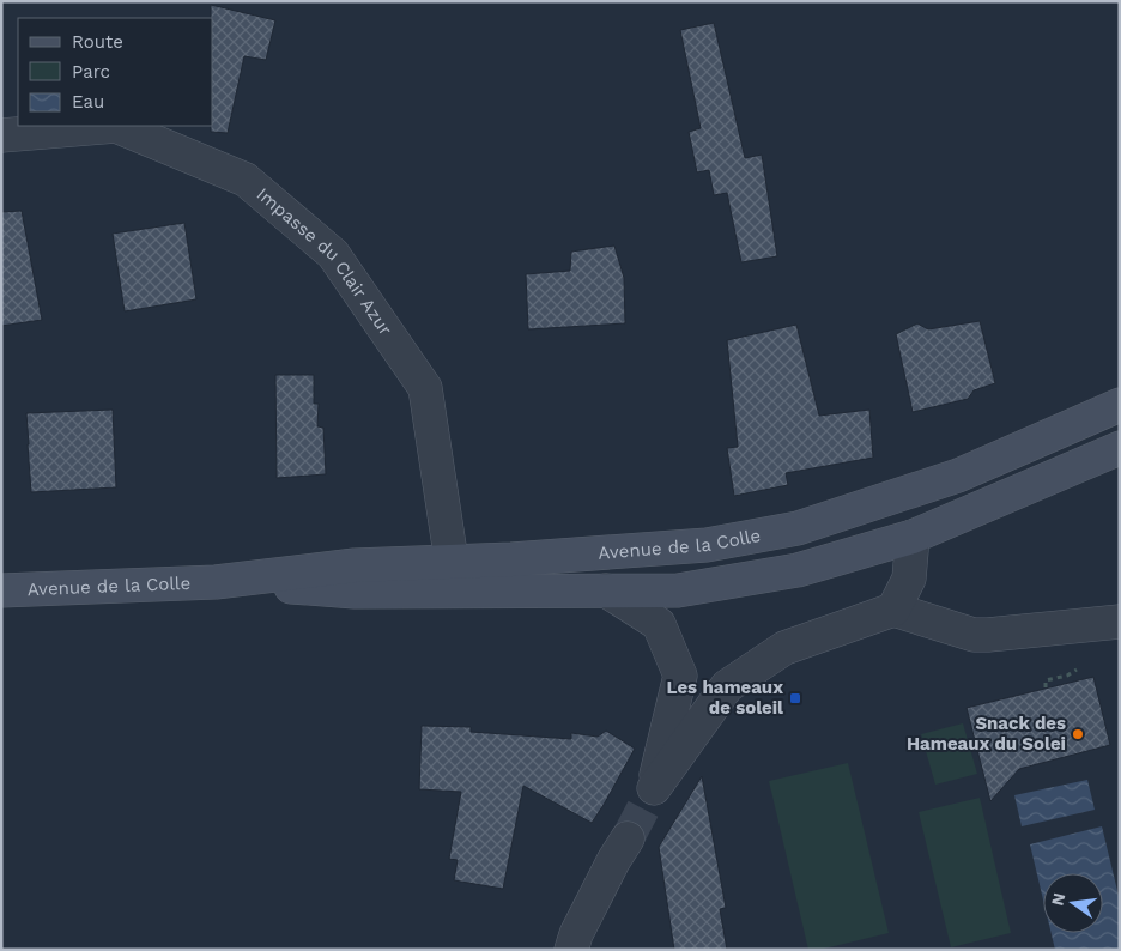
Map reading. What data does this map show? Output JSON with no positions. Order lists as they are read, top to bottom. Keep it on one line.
{"streets":{"main road":["Avenue de la Colle"],"street":["Impasse du Clair Azur"]},"crossings":[["Impasse du Clair Azur","Avenue de la Colle"]],"places":{"transit":["Les hameaux de soleil"],"other":["Snack des Hameaux du Solei"]},"legend":["Route","Parc","Eau"],"north":"left"}
